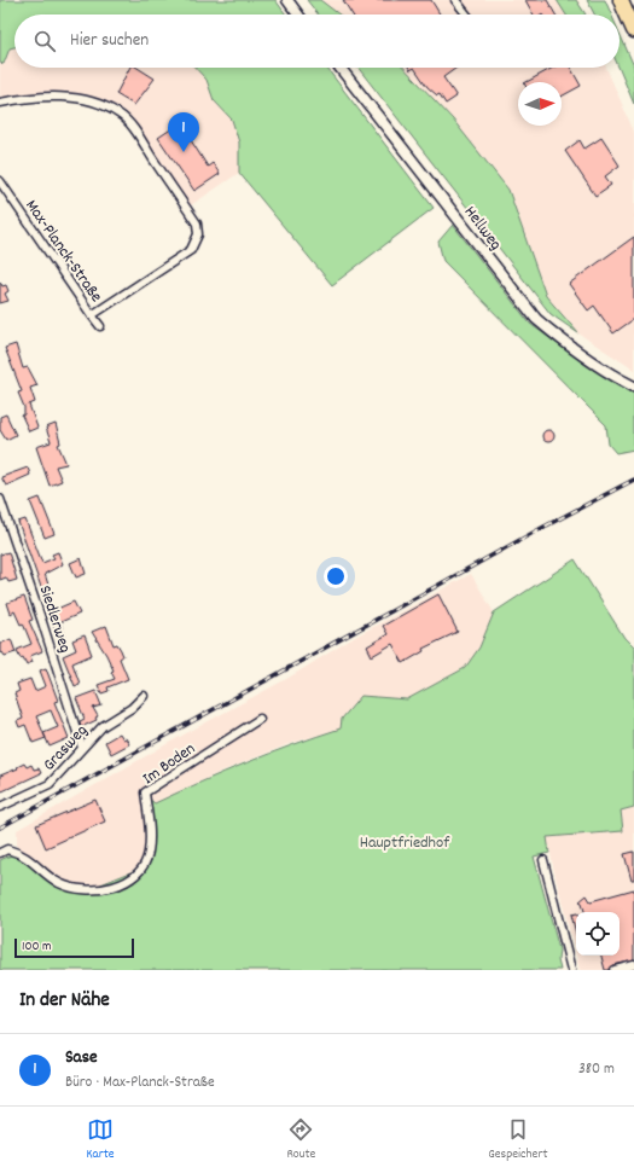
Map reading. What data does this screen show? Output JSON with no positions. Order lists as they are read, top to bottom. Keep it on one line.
{"streets":{"street":["Hellweg","Max-Planck-Straße","Siedlerweg","Grasweg","Im Boden"]},"crossings":[["Siedlerweg","Grasweg"]],"parks":["Hauptfriedhof"],"scale_bar":"100 m","north":"right","page":{"search":"Hier suchen","pins":"1","scale":"100 m","heading":"In der Nähe","list":[{"mark":"1","name":"Sase","note":"Büro · Max-Planck-Straße","value":"380 m"}],"nav":["Karte","Route","Gespeichert"]}}
